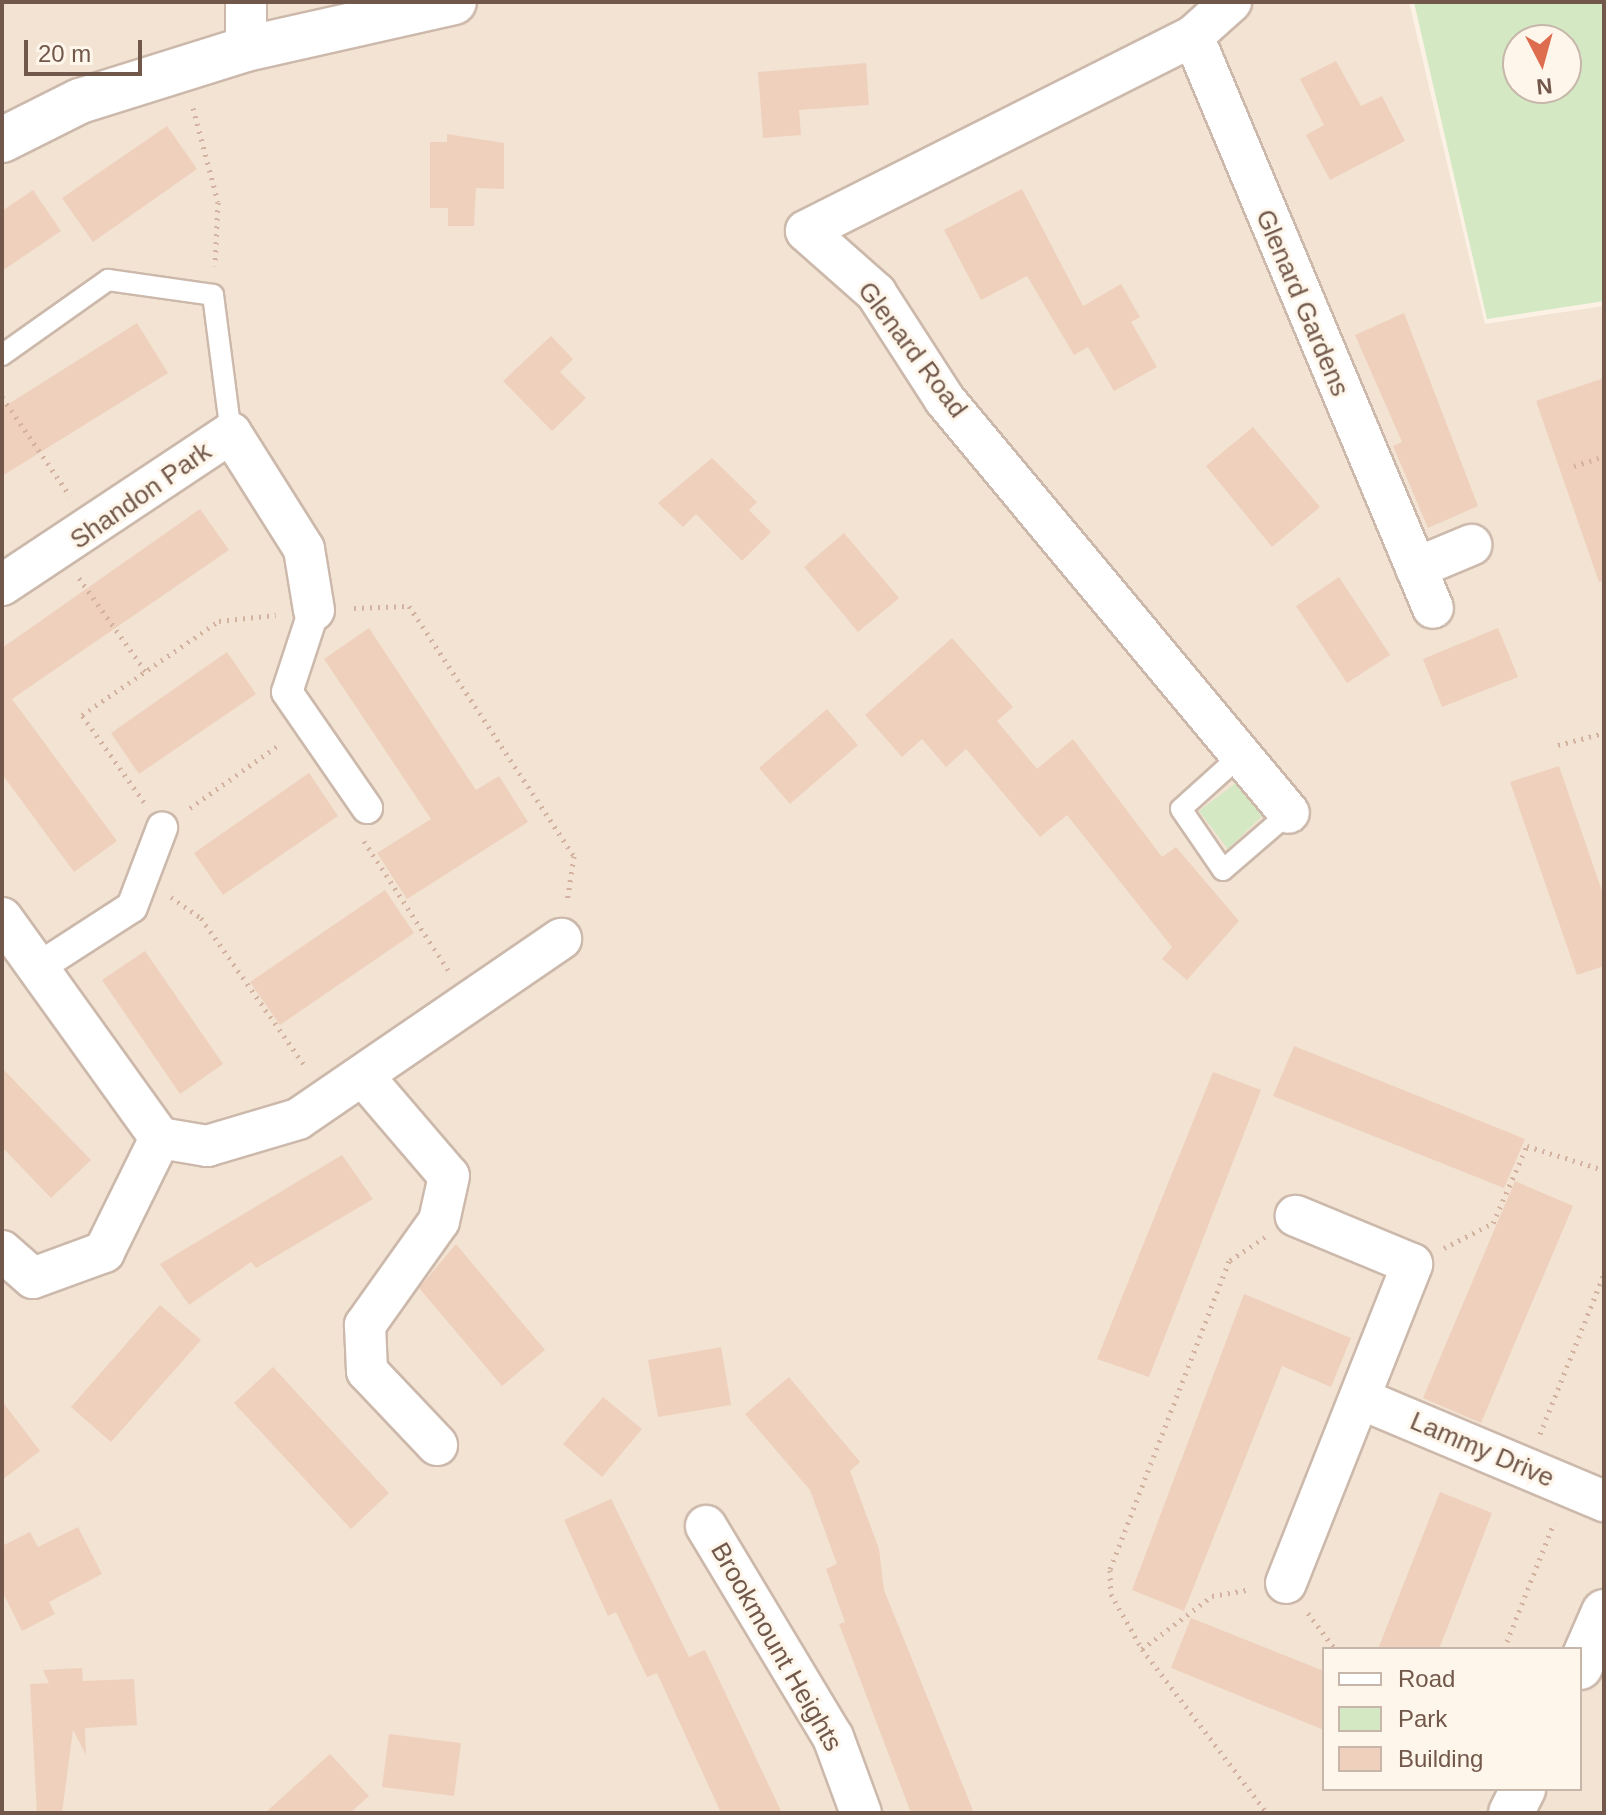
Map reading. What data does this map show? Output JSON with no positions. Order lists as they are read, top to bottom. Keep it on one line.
{"streets":{"street":["Glenard Gardens","Glenard Road","Shandon Park","Lammy Drive","Brookmount Heights"]},"crossings":[["Glenard Gardens","Glenard Road"]],"legend":["Road","Park","Building"],"scale_bar":"20 m","north":"bottom"}
